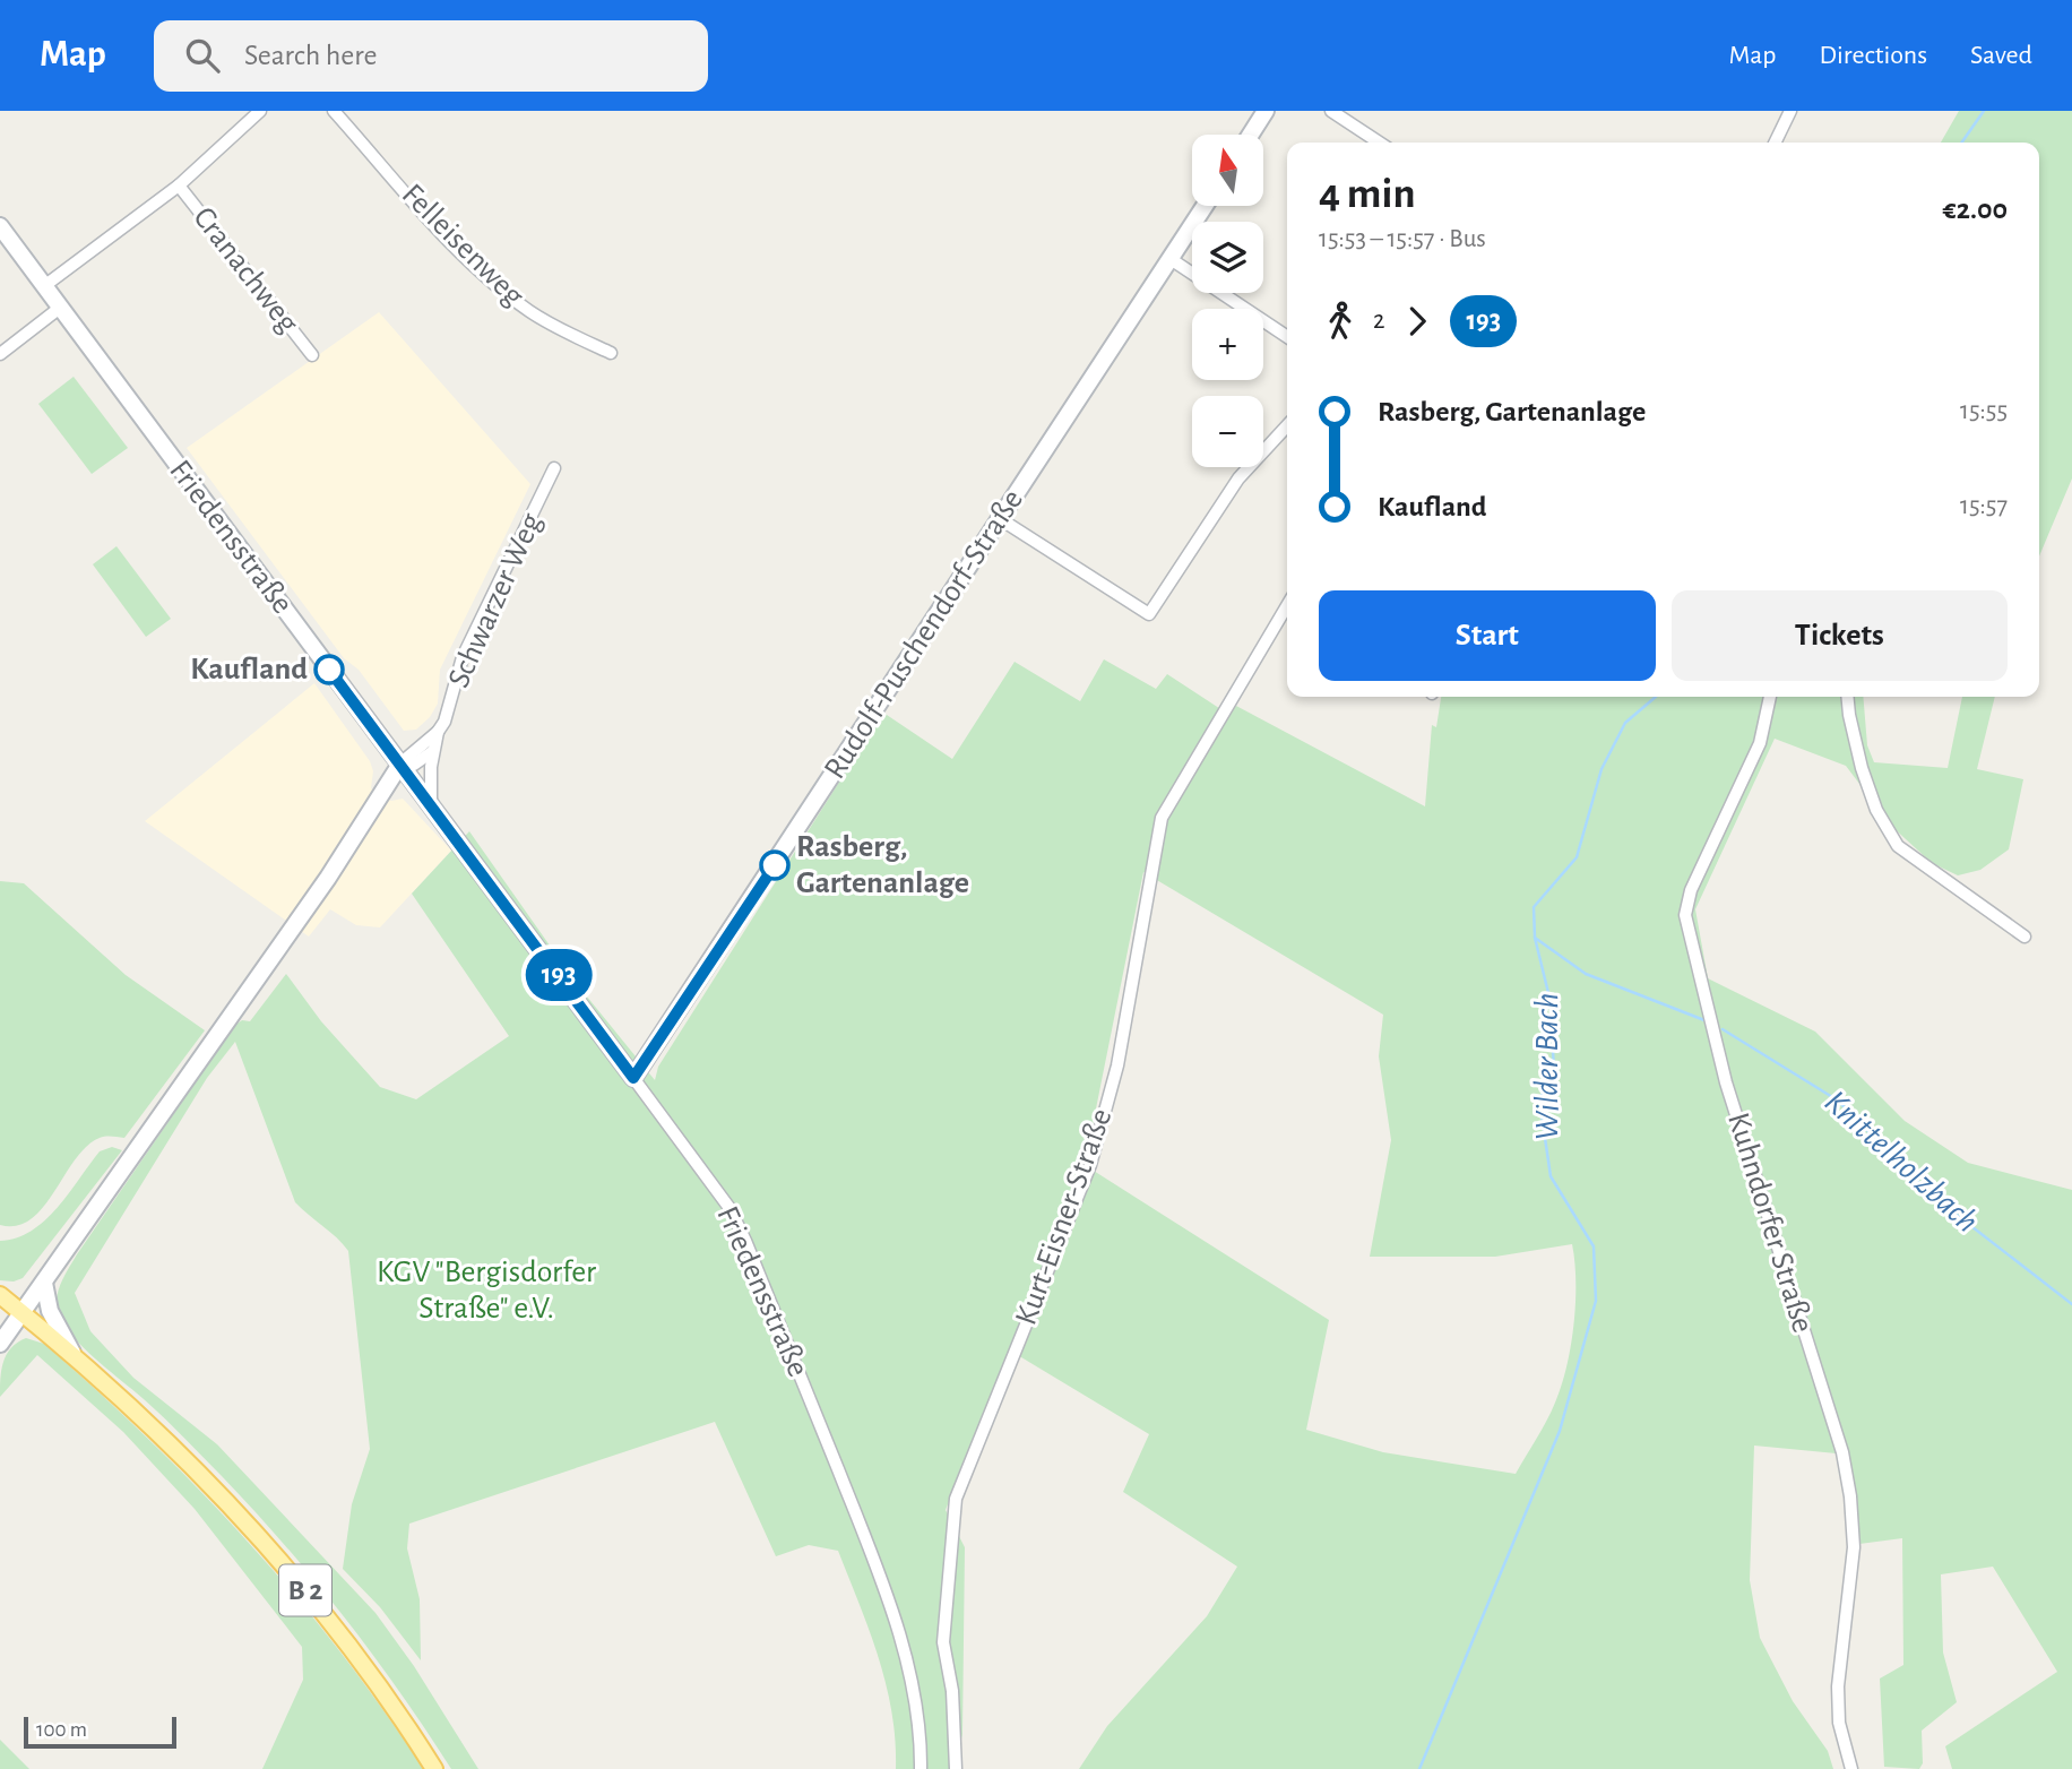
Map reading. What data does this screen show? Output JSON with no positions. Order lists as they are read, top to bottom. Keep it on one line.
{"streets":{"main road":["B 2"],"street":["Felleisenweg","Cranachweg","Friedensstraße","Schwarzer Weg","Rudolf-Puschendorf-Straße","Kurt-Eisner-Straße","Kuhndorfer Straße"]},"crossings":[["Cranachweg","Friedensstraße"],["Friedensstraße","Schwarzer Weg"],["Friedensstraße","Rudolf-Puschendorf-Straße"]],"water":["Wilder Bach","Knittelholzbach"],"parks":["KGV \"Bergisdorfer Straße\" e.V."],"places":["Kaufland","Rasberg, Gartenanlage"],"lines":["bus line 193"],"scale_bar":"100 m","north":"top","page":{"header":"Map","search":"Search here","nav":["Map","Directions","Saved"],"on_map":"193","map_buttons":["+","−"],"heading":["4 min","15:53 – 15:57 · Bus","€2.00"],"legs":["2","193"],"list":[{"name":"Rasberg, Gartenanlage","value":"15:55"},{"name":"Kaufland","value":"15:57"}],"buttons":["Start","Tickets"],"scale":"100 m"}}
